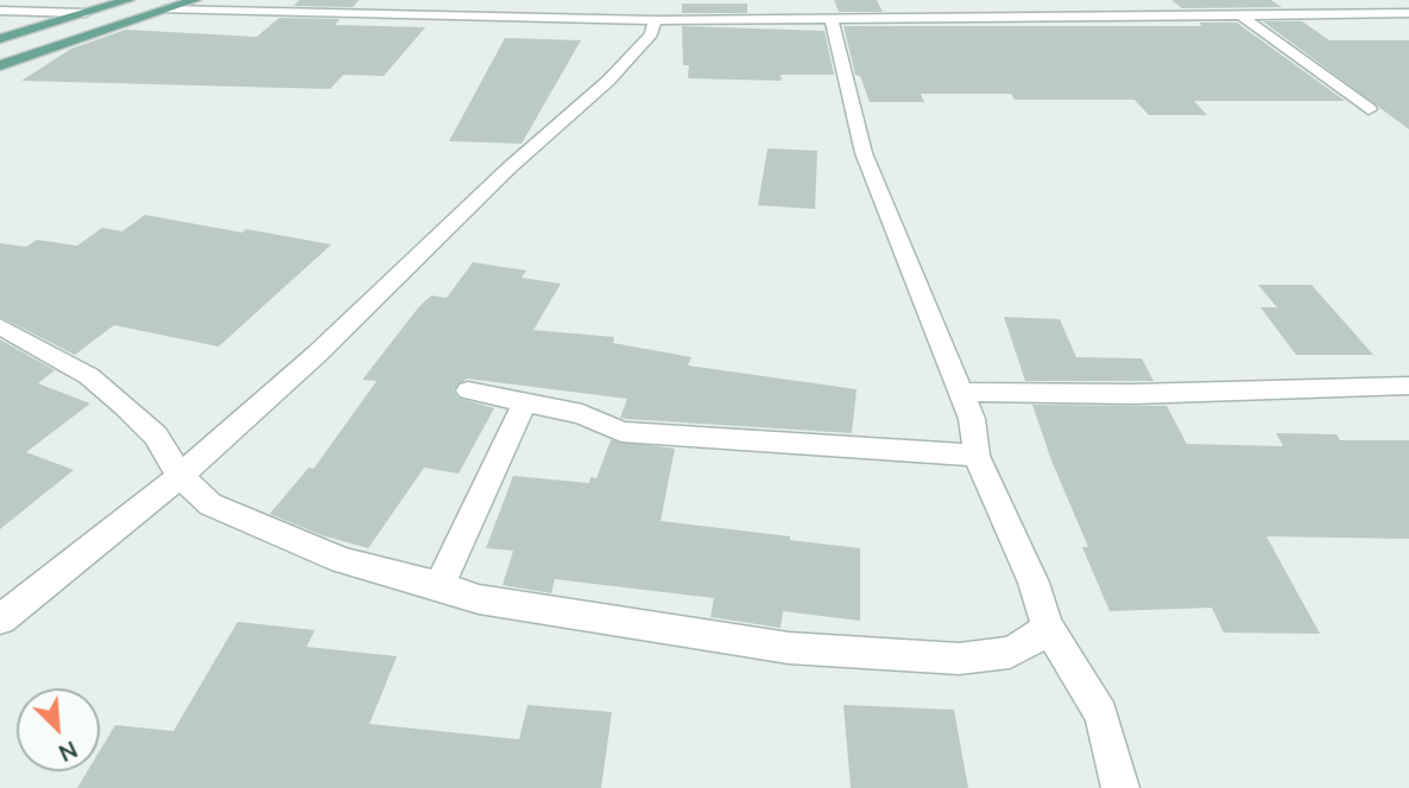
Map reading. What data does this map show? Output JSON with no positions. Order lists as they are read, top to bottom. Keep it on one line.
{"north":"bottom right"}
